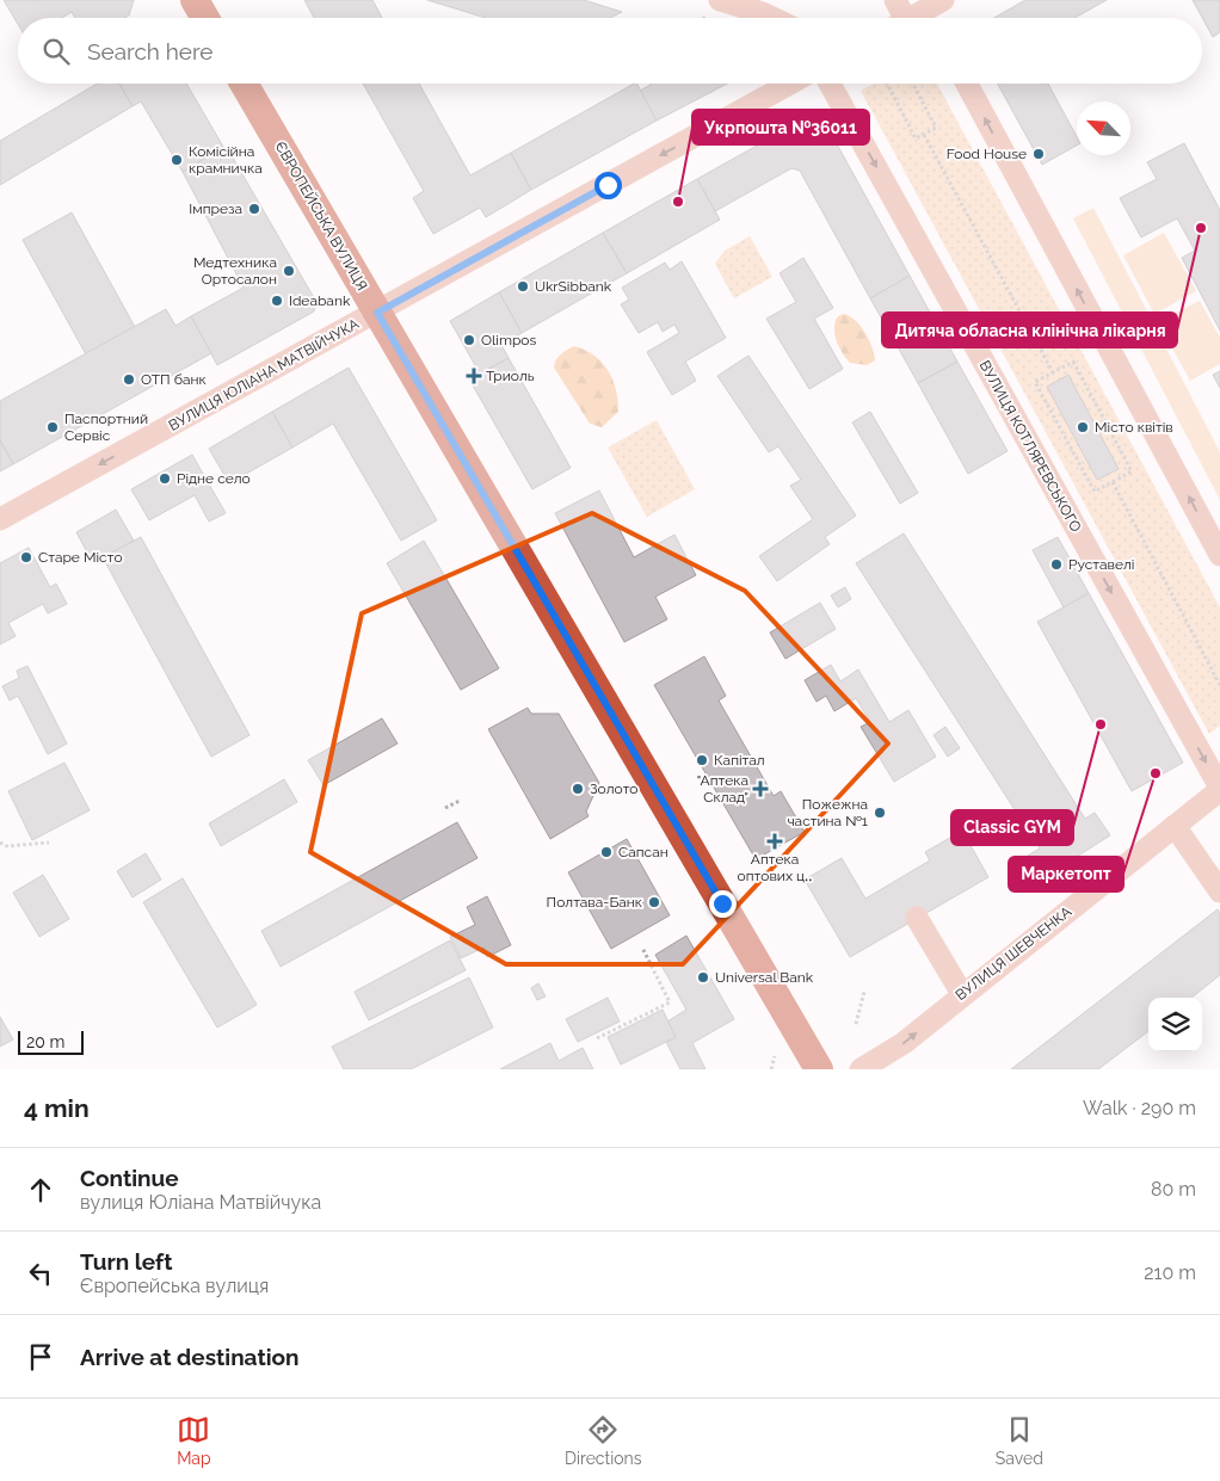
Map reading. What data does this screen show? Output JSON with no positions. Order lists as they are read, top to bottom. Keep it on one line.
{"streets":{"main road":["ЄВРОПЕЙСЬКА ВУЛИЦЯ"],"street":["ВУЛИЦЯ ЮЛІАНА МАТВІЙЧУКА","ВУЛИЦЯ КОТЛЯРЕВСЬКОГО","ВУЛИЦЯ ШЕВЧЕНКА"]},"crossings":[["ЄВРОПЕЙСЬКА ВУЛИЦЯ","ВУЛИЦЯ ЮЛІАНА МАТВІЙЧУКА"],["ВУЛИЦЯ КОТЛЯРЕВСЬКОГО","ВУЛИЦЯ ШЕВЧЕНКА"]],"one_way":["ВУЛИЦЯ ЮЛІАНА МАТВІЙЧУКА"],"places":{"other":["Food House","Комісійна крамничка","Укрпошта №36011","Імпреза","Дитяча обласна клінічна лікарня","Медтехника Ортосалон","UkrSibbank","Ideabank","Olimpos","ОТП банк","Паспортний Сервіс","Місто квітів","Рідне село","Старе Місто","Руставелі","Classic GYM","Капітал","Маркетопт","Золото","Пожежна частина №1","Сапсан","Полтава-Банк","Universal Bank"],"health":["Триоль","\"Аптека Склад\"","Аптека оптових ц‥"]},"scale_bar":"20 m","north":"top left","page":{"search":"Search here","scale":"20 m","heading":["4 min","Walk · 290 m"],"list":[["Continue","вулиця Юліана Матвійчука","80 m"],["Turn left","Європейська вулиця","210 m"],"Arrive at destination"],"nav":["Map","Directions","Saved"]}}
